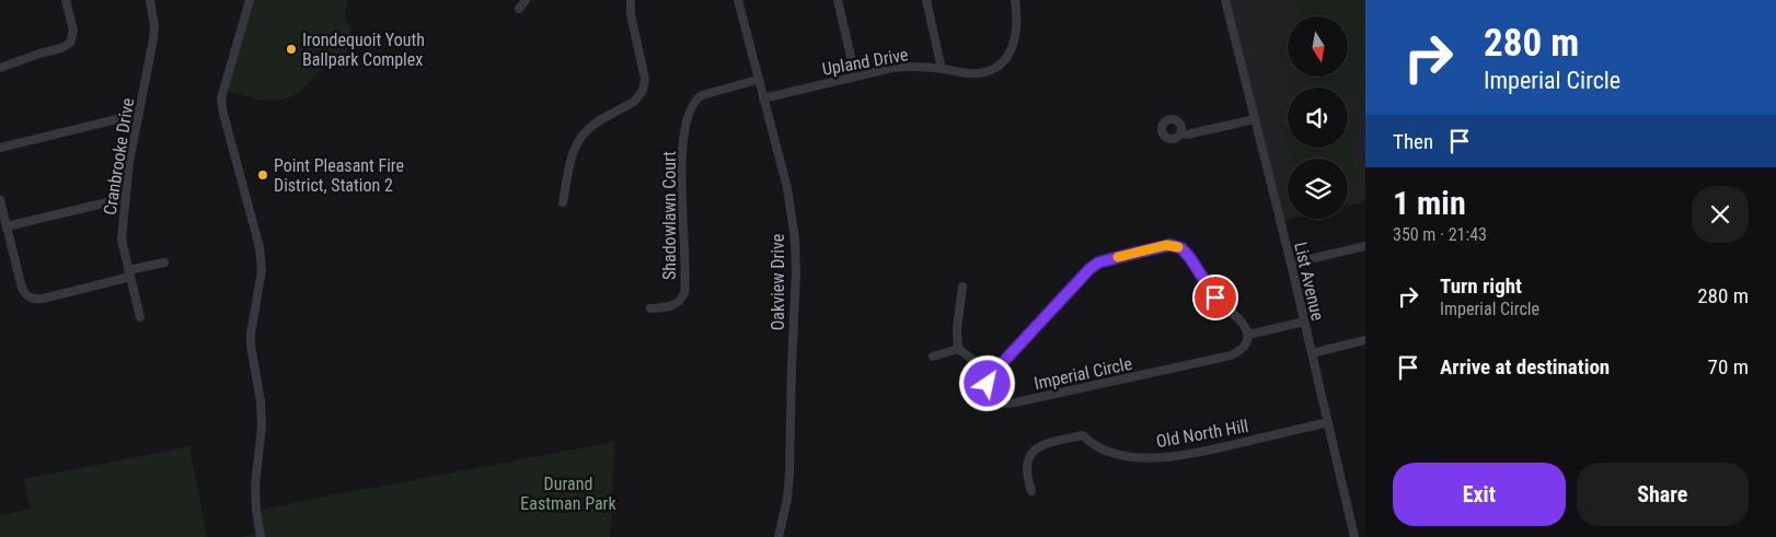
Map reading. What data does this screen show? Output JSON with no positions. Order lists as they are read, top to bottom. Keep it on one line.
{"streets":{"street":["Upland Drive","Cranbrooke Drive","Shadowlawn Court","List Avenue","Oakview Drive","Imperial Circle","Old North Hill"]},"crossings":[["Upland Drive","Oakview Drive"],["Shadowlawn Court","Oakview Drive"],["List Avenue","Old North Hill"]],"parks":["Durand Eastman Park"],"places":["Irondequoit Youth Ballpark Complex","Point Pleasant Fire District, Station 2"],"north":"bottom","page":{"turn":["280 m","Imperial Circle"],"then":"Then","heading":["1 min","350 m · 21:43"],"list":[{"name":"Turn right","note":"Imperial Circle","value":"280 m"},{"name":"Arrive at destination","value":"70 m"}],"buttons":["Exit","Share"]}}
